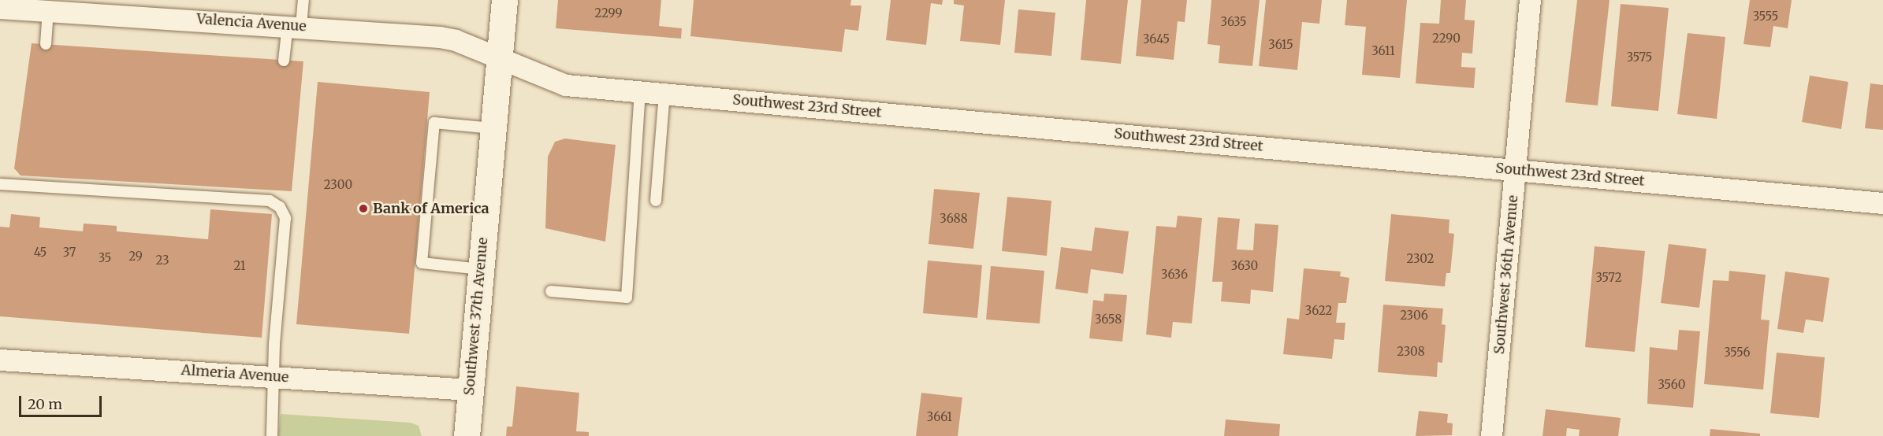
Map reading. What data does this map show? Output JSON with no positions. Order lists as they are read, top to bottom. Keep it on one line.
{"streets":{"main road":["Southwest 37th Avenue"],"street":["Valencia Avenue","Southwest 23rd Street","Southwest 36th Avenue","Almeria Avenue"]},"crossings":[["Valencia Avenue","Southwest 23rd Street"],["Valencia Avenue","Southwest 37th Avenue"],["Southwest 23rd Street","Southwest 36th Avenue"],["Southwest 23rd Street","Southwest 37th Avenue"],["Southwest 37th Avenue","Almeria Avenue"]],"places":["Bank of America"],"house_numbers":["2299","3555","3635","2290","3645","3615","3611","3575","2300","3688","45","37","29","35","2302","23","21","3630","3636","3572","3622","2306","3658","2308","3556","3560","3661"],"scale_bar":"20 m"}
